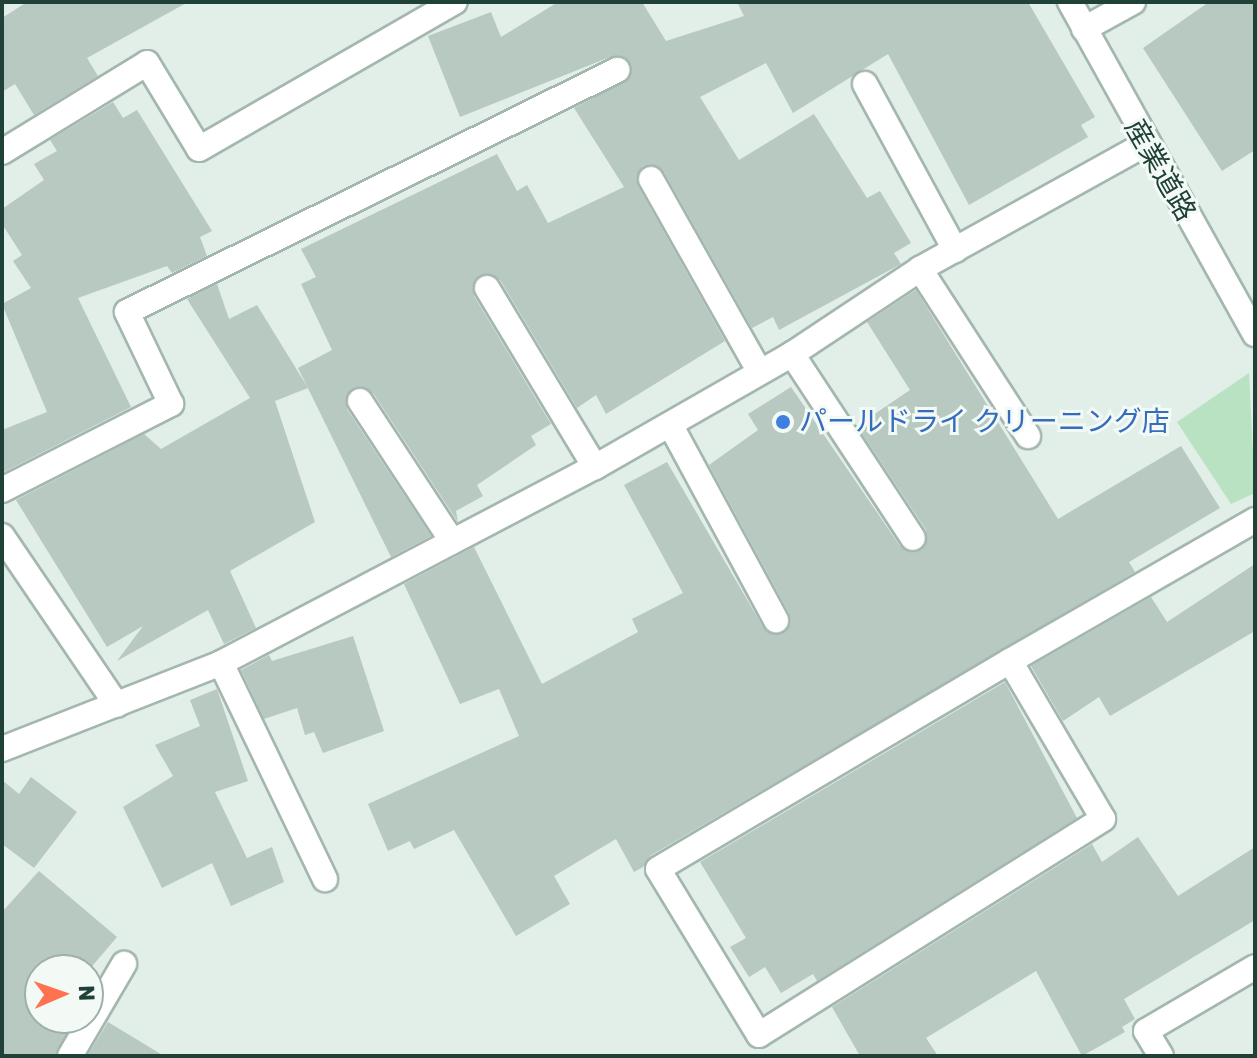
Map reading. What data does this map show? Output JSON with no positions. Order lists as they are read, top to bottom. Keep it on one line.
{"streets":{"street":["産業道路"]},"places":["パールドライ クリーニング店"],"north":"right"}
